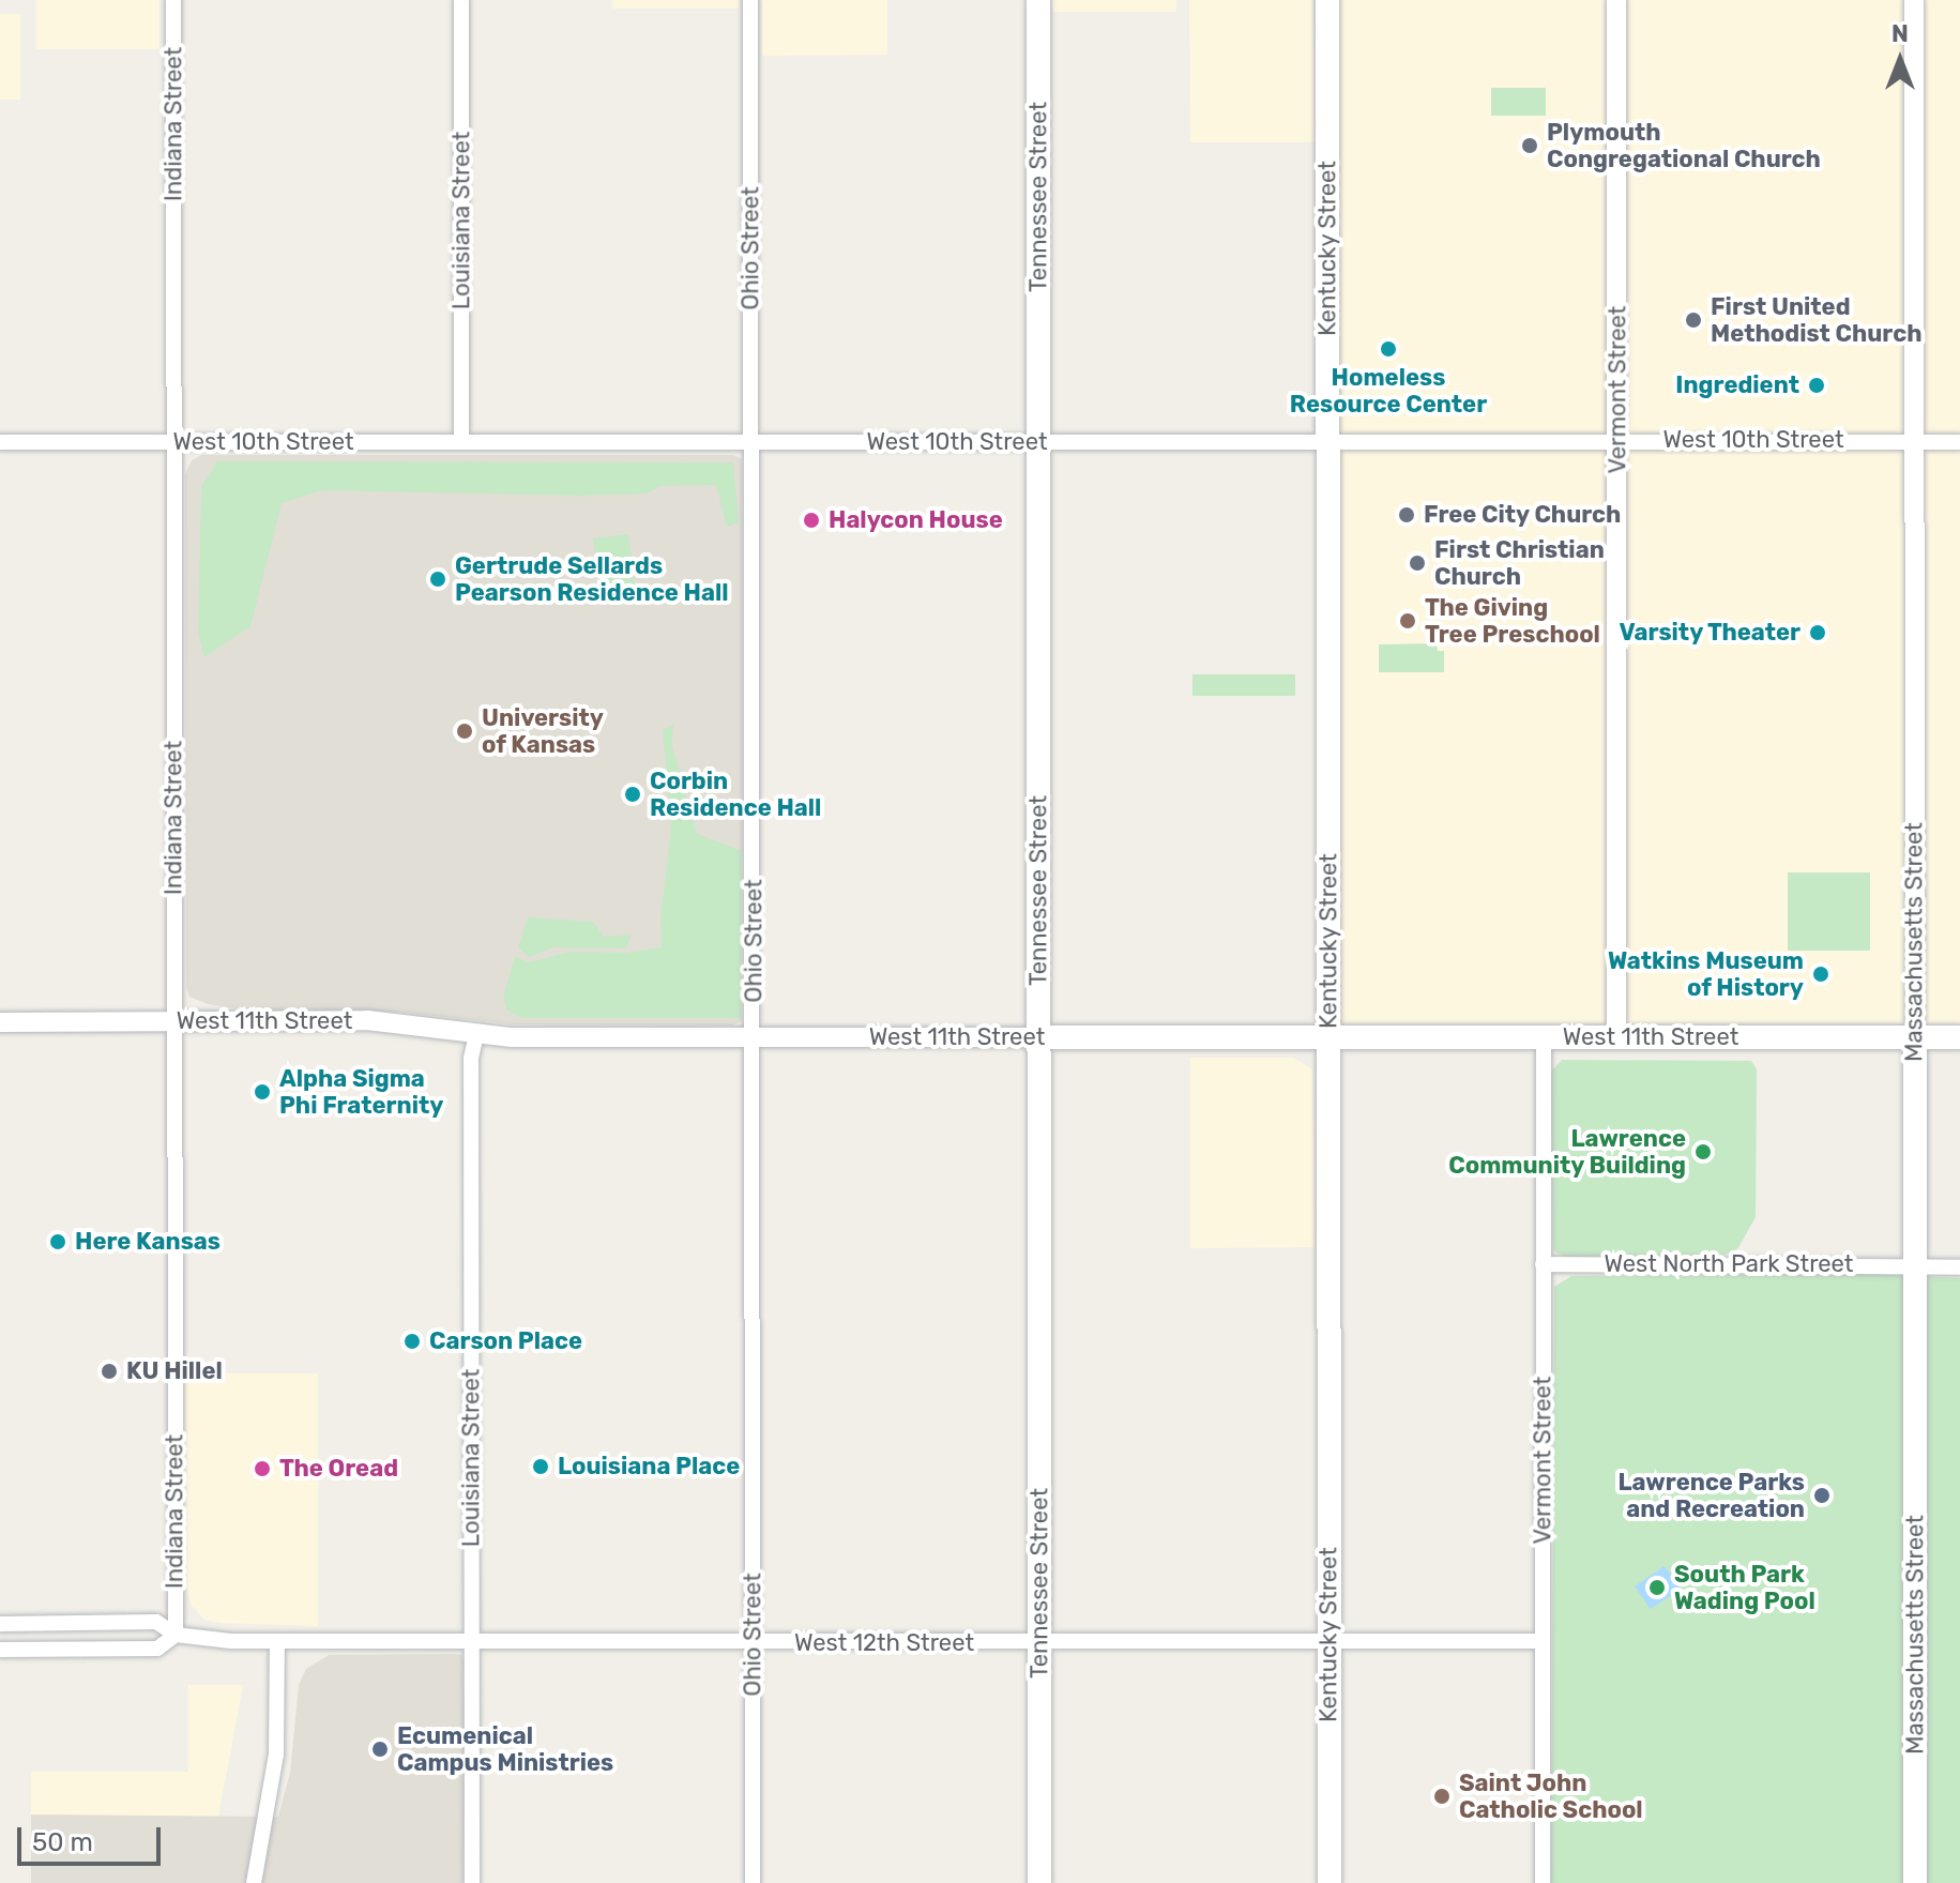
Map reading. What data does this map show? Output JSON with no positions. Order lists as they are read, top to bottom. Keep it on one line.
{"streets":{"main road":["Tennessee Street","Kentucky Street","Massachusetts Street","West 11th Street"],"street":["Indiana Street","Louisiana Street","Ohio Street","Vermont Street","West 10th Street","West North Park Street","West 12th Street"]},"crossings":[["Indiana Street","West 10th Street"],["Indiana Street","West 11th Street"],["Indiana Street","West 12th Street"],["Tennessee Street","West 10th Street"],["Tennessee Street","West 11th Street"],["Tennessee Street","West 12th Street"],["Louisiana Street","West 10th Street"],["Louisiana Street","West 11th Street"],["Louisiana Street","West 12th Street"],["Ohio Street","West 10th Street"],["Ohio Street","West 11th Street"],["Ohio Street","West 12th Street"],["Kentucky Street","West 10th Street"],["Kentucky Street","West 11th Street"],["Kentucky Street","West 12th Street"],["Vermont Street","West 10th Street"],["Vermont Street","West 11th Street"],["Vermont Street","West North Park Street"],["Vermont Street","West 12th Street"],["West 10th Street","Massachusetts Street"],["Massachusetts Street","West 11th Street"],["Massachusetts Street","West North Park Street"]],"places":["Plymouth Congregational Church","First United Methodist Church","Homeless Resource Center","Ingredient","Free City Church","Halycon House","First Christian Church","Gertrude Sellards Pearson Residence Hall","The Giving Tree Preschool","Varsity Theater","University of Kansas","Corbin Residence Hall","Watkins Museum of History","Alpha Sigma Phi Fraternity","Lawrence Community Building","Here Kansas","Carson Place","KU Hillel","Louisiana Place","The Oread","Lawrence Parks and Recreation","South Park Wading Pool","Ecumenical Campus Ministries","Saint John Catholic School"],"scale_bar":"50 m","north":"top"}
